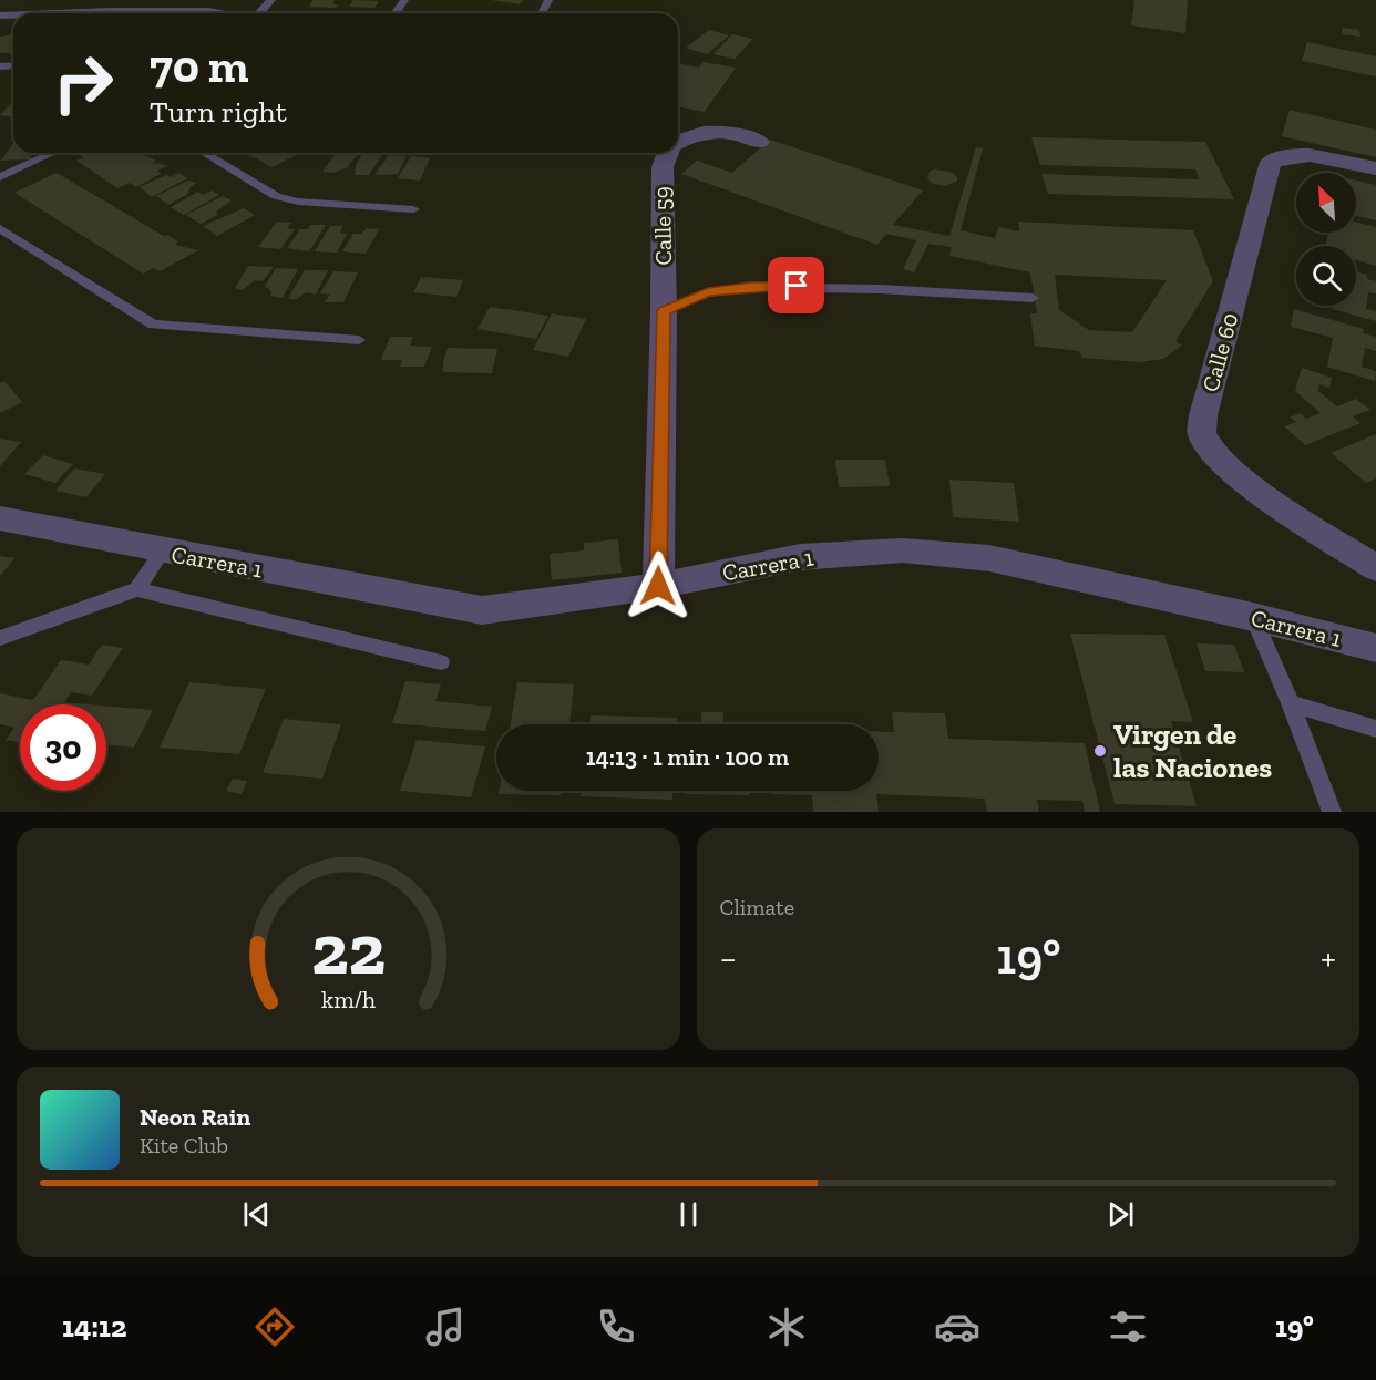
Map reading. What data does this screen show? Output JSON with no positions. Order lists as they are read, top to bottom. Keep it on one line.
{"streets":{"street":["Calle 59","Calle 60","Carrera 1"]},"crossings":[["Calle 59","Carrera 1"]],"places":["Virgen de las Naciones"],"north":"top left","page":{"turn":["70 m","Turn right"],"limit":"30","trip":"14:13 · 1 min · 100 m","tile":"Climate","heat":["−","19°","+"],"song":["Neon Rain","Kite Club"],"tabs":["14:12","19°"],"gauge":["22","km/h"]}}
